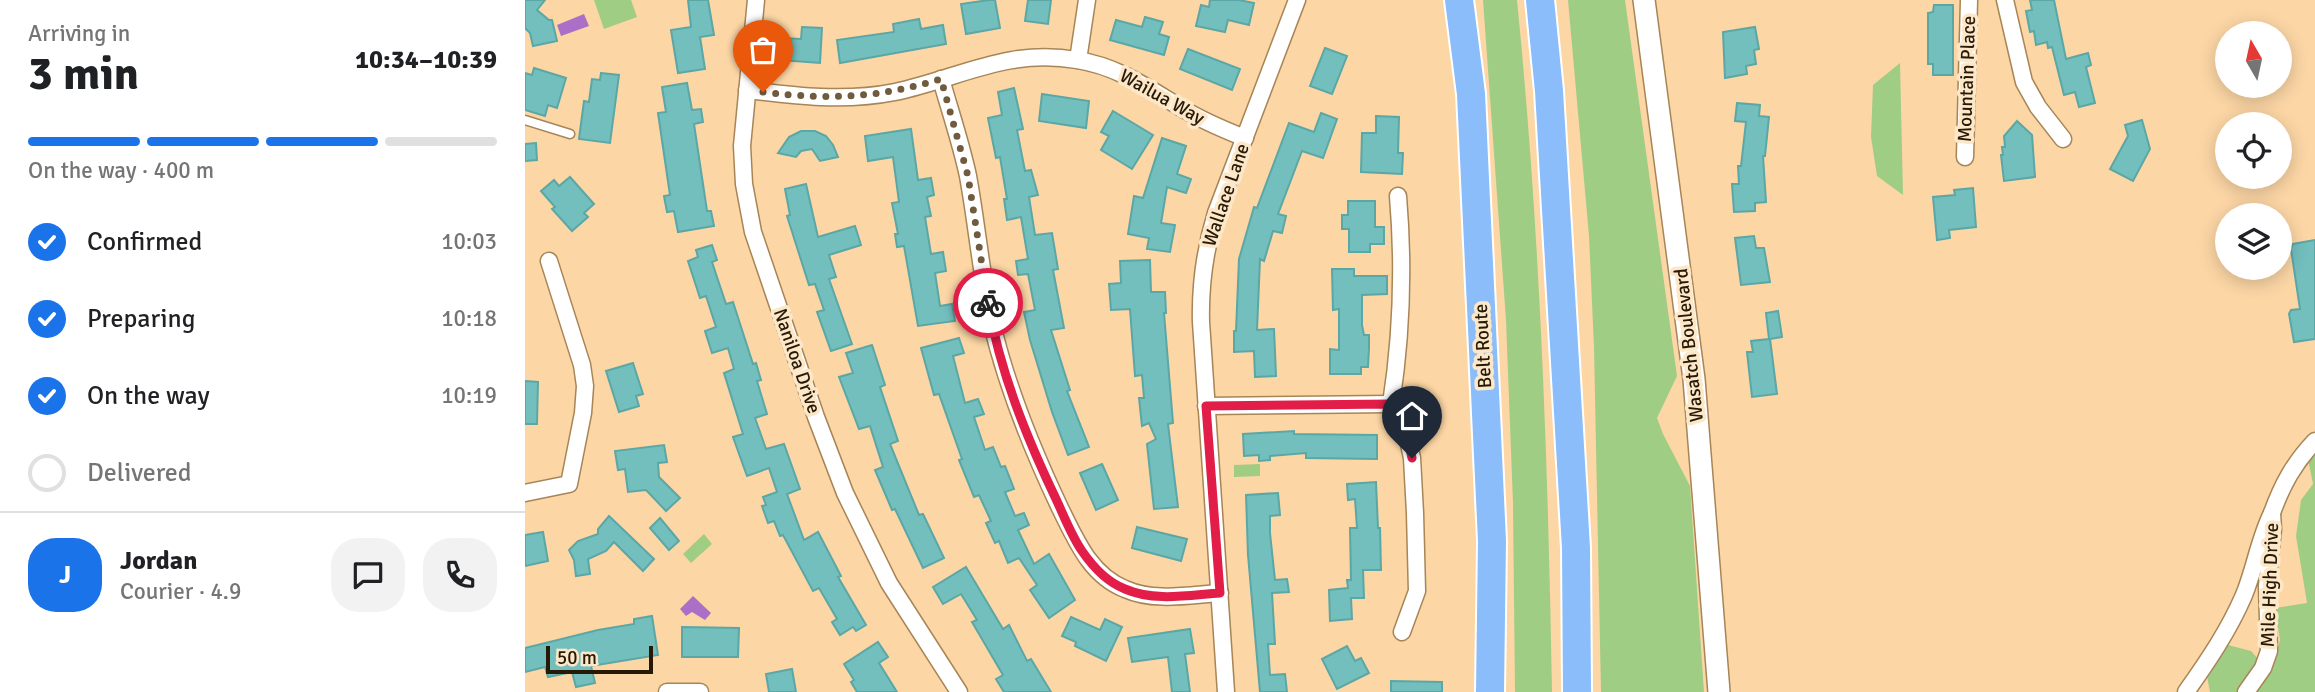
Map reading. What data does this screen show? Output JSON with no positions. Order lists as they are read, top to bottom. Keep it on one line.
{"streets":{"highway":["Belt Route"],"street":["Mountain Place","Wailua Way","Wallace Lane","Wasatch Boulevard","Naniloa Drive","Mile High Drive"]},"crossings":[["Wailua Way","Wallace Lane"],["Wailua Way","Naniloa Drive"]],"scale_bar":"50 m","north":"top","page":{"heading":["3 min","Arriving in","10:34–10:39"],"panel":["Jordan","Courier · 4.9"],"bar":"On the way · 400 m","list":[["Confirmed","10:03"],["Preparing","10:18"],["On the way","10:19"],"Delivered"],"round":"J","scale":"50 m"}}
